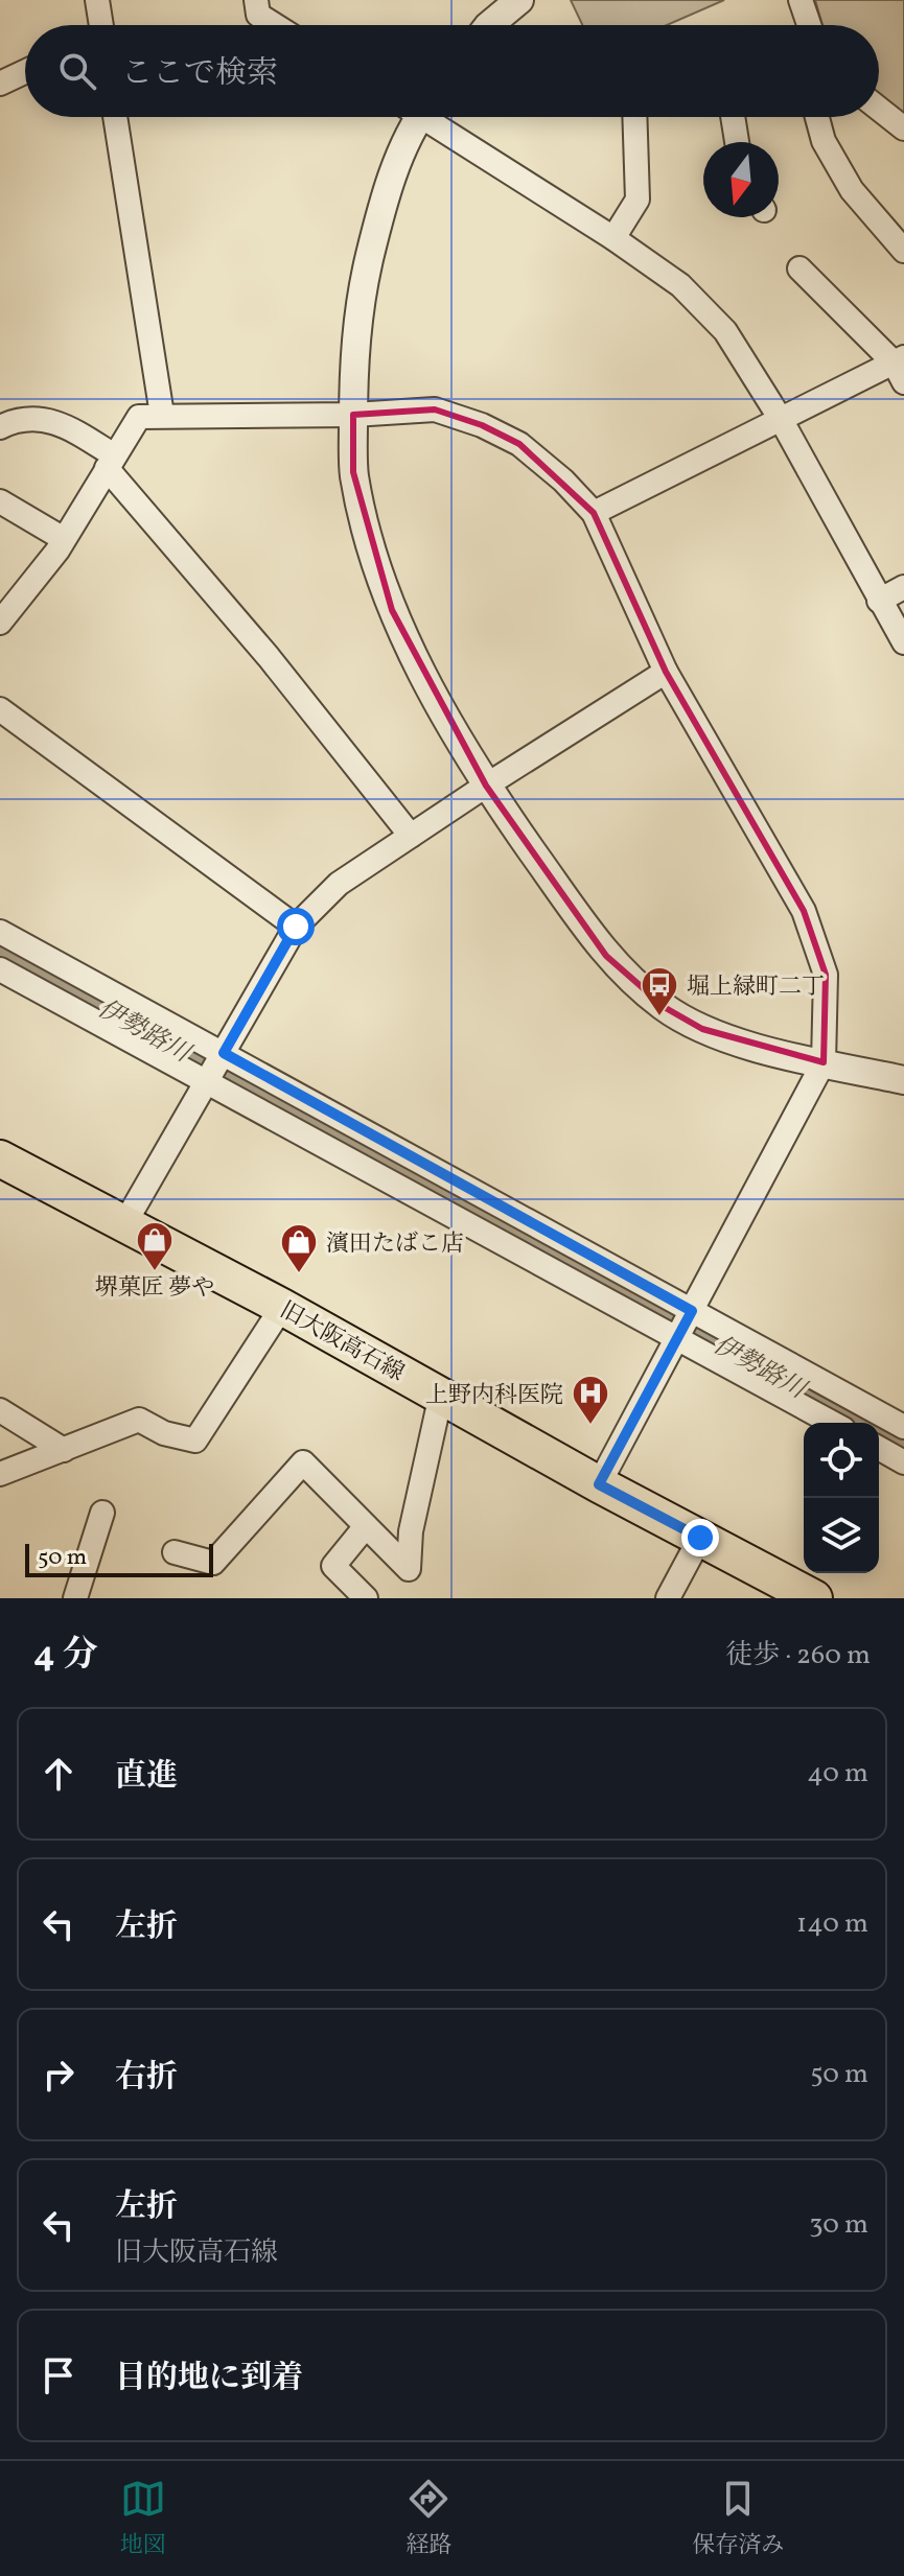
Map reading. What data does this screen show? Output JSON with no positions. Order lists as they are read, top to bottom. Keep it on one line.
{"streets":{"main road":["旧大阪高石線"]},"water":["伊勢路川"],"places":{"bus stop":["堀上緑町二丁"],"shop":["堺菓匠 夢や","濱田たばこ店"],"hospital":["上野内科医院"]},"scale_bar":"50 m","north":"bottom","page":{"search":"ここで検索","scale":"50 m","heading":["4 分","徒歩 · 260 m"],"list":[["直進","40 m"],["左折","140 m"],["右折","50 m"],["左折","旧大阪高石線","30 m"],"目的地に到着"],"nav":["地図","経路","保存済み"]}}
